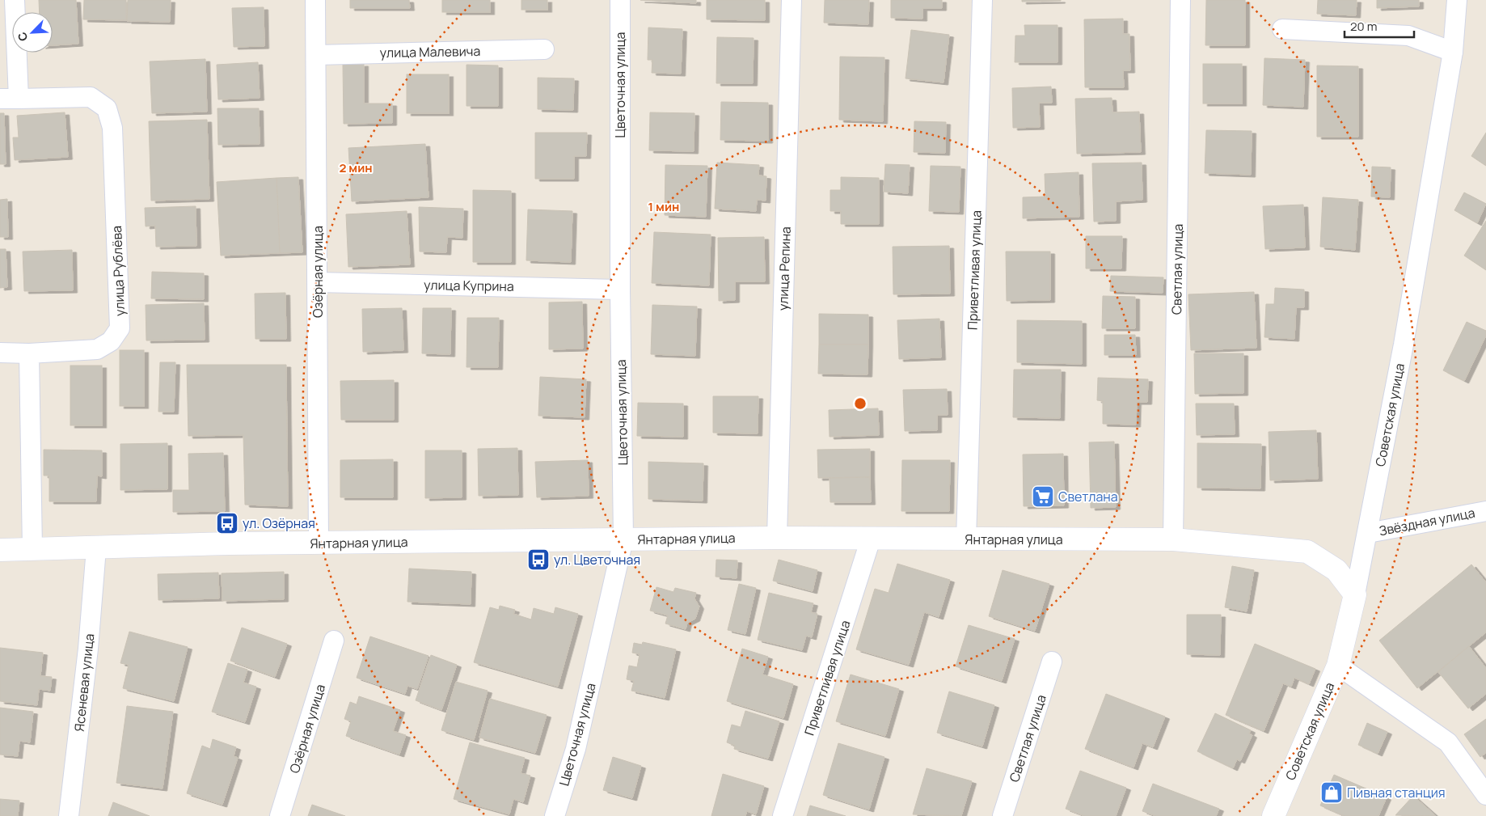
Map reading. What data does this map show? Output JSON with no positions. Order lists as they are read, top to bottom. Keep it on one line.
{"streets":{"street":["улица Малевича","Цветочная улица","улица Репина","Светлая улица","Приветливая улица","улица Рублёва","Озёрная улица","улица Куприна","Советская улица","Звёздная улица","Янтарная улица","Ясеневая улица"]},"crossings":[["улица Малевича","Озёрная улица"],["Цветочная улица","улица Куприна"],["Цветочная улица","Янтарная улица"],["улица Репина","Янтарная улица"],["Светлая улица","Янтарная улица"],["Приветливая улица","Янтарная улица"],["Озёрная улица","улица Куприна"],["Озёрная улица","Янтарная улица"],["Советская улица","Звёздная улица"],["Советская улица","Янтарная улица"],["Янтарная улица","Ясеневая улица"]],"places":{"supermarket":["Светлана"],"bus stop":["ул. Озёрная","ул. Цветочная"],"shop":["Пивная станция"]},"scale_bar":"20 m","north":"bottom left","rings":["2 мин","1 мин"]}
